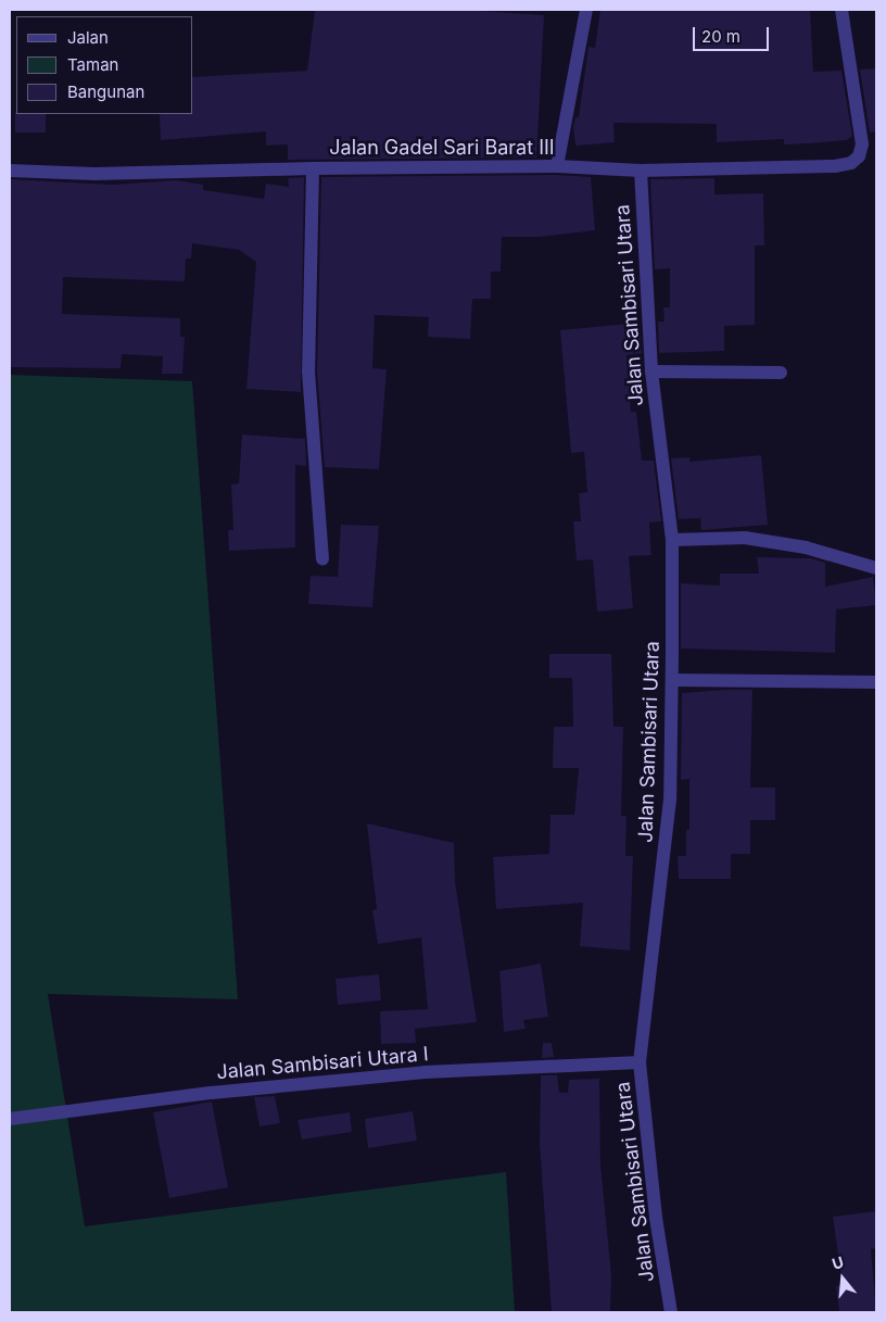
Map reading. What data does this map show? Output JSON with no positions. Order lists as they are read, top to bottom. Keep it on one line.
{"streets":{"street":["Jalan Gadel Sari Barat III","Jalan Sambisari Utara","Jalan Sambisari Utara I"]},"crossings":[["Jalan Gadel Sari Barat III","Jalan Sambisari Utara"],["Jalan Sambisari Utara","Jalan Sambisari Utara I"]],"legend":["Jalan","Taman","Bangunan"],"scale_bar":"20 m","north":"top"}
